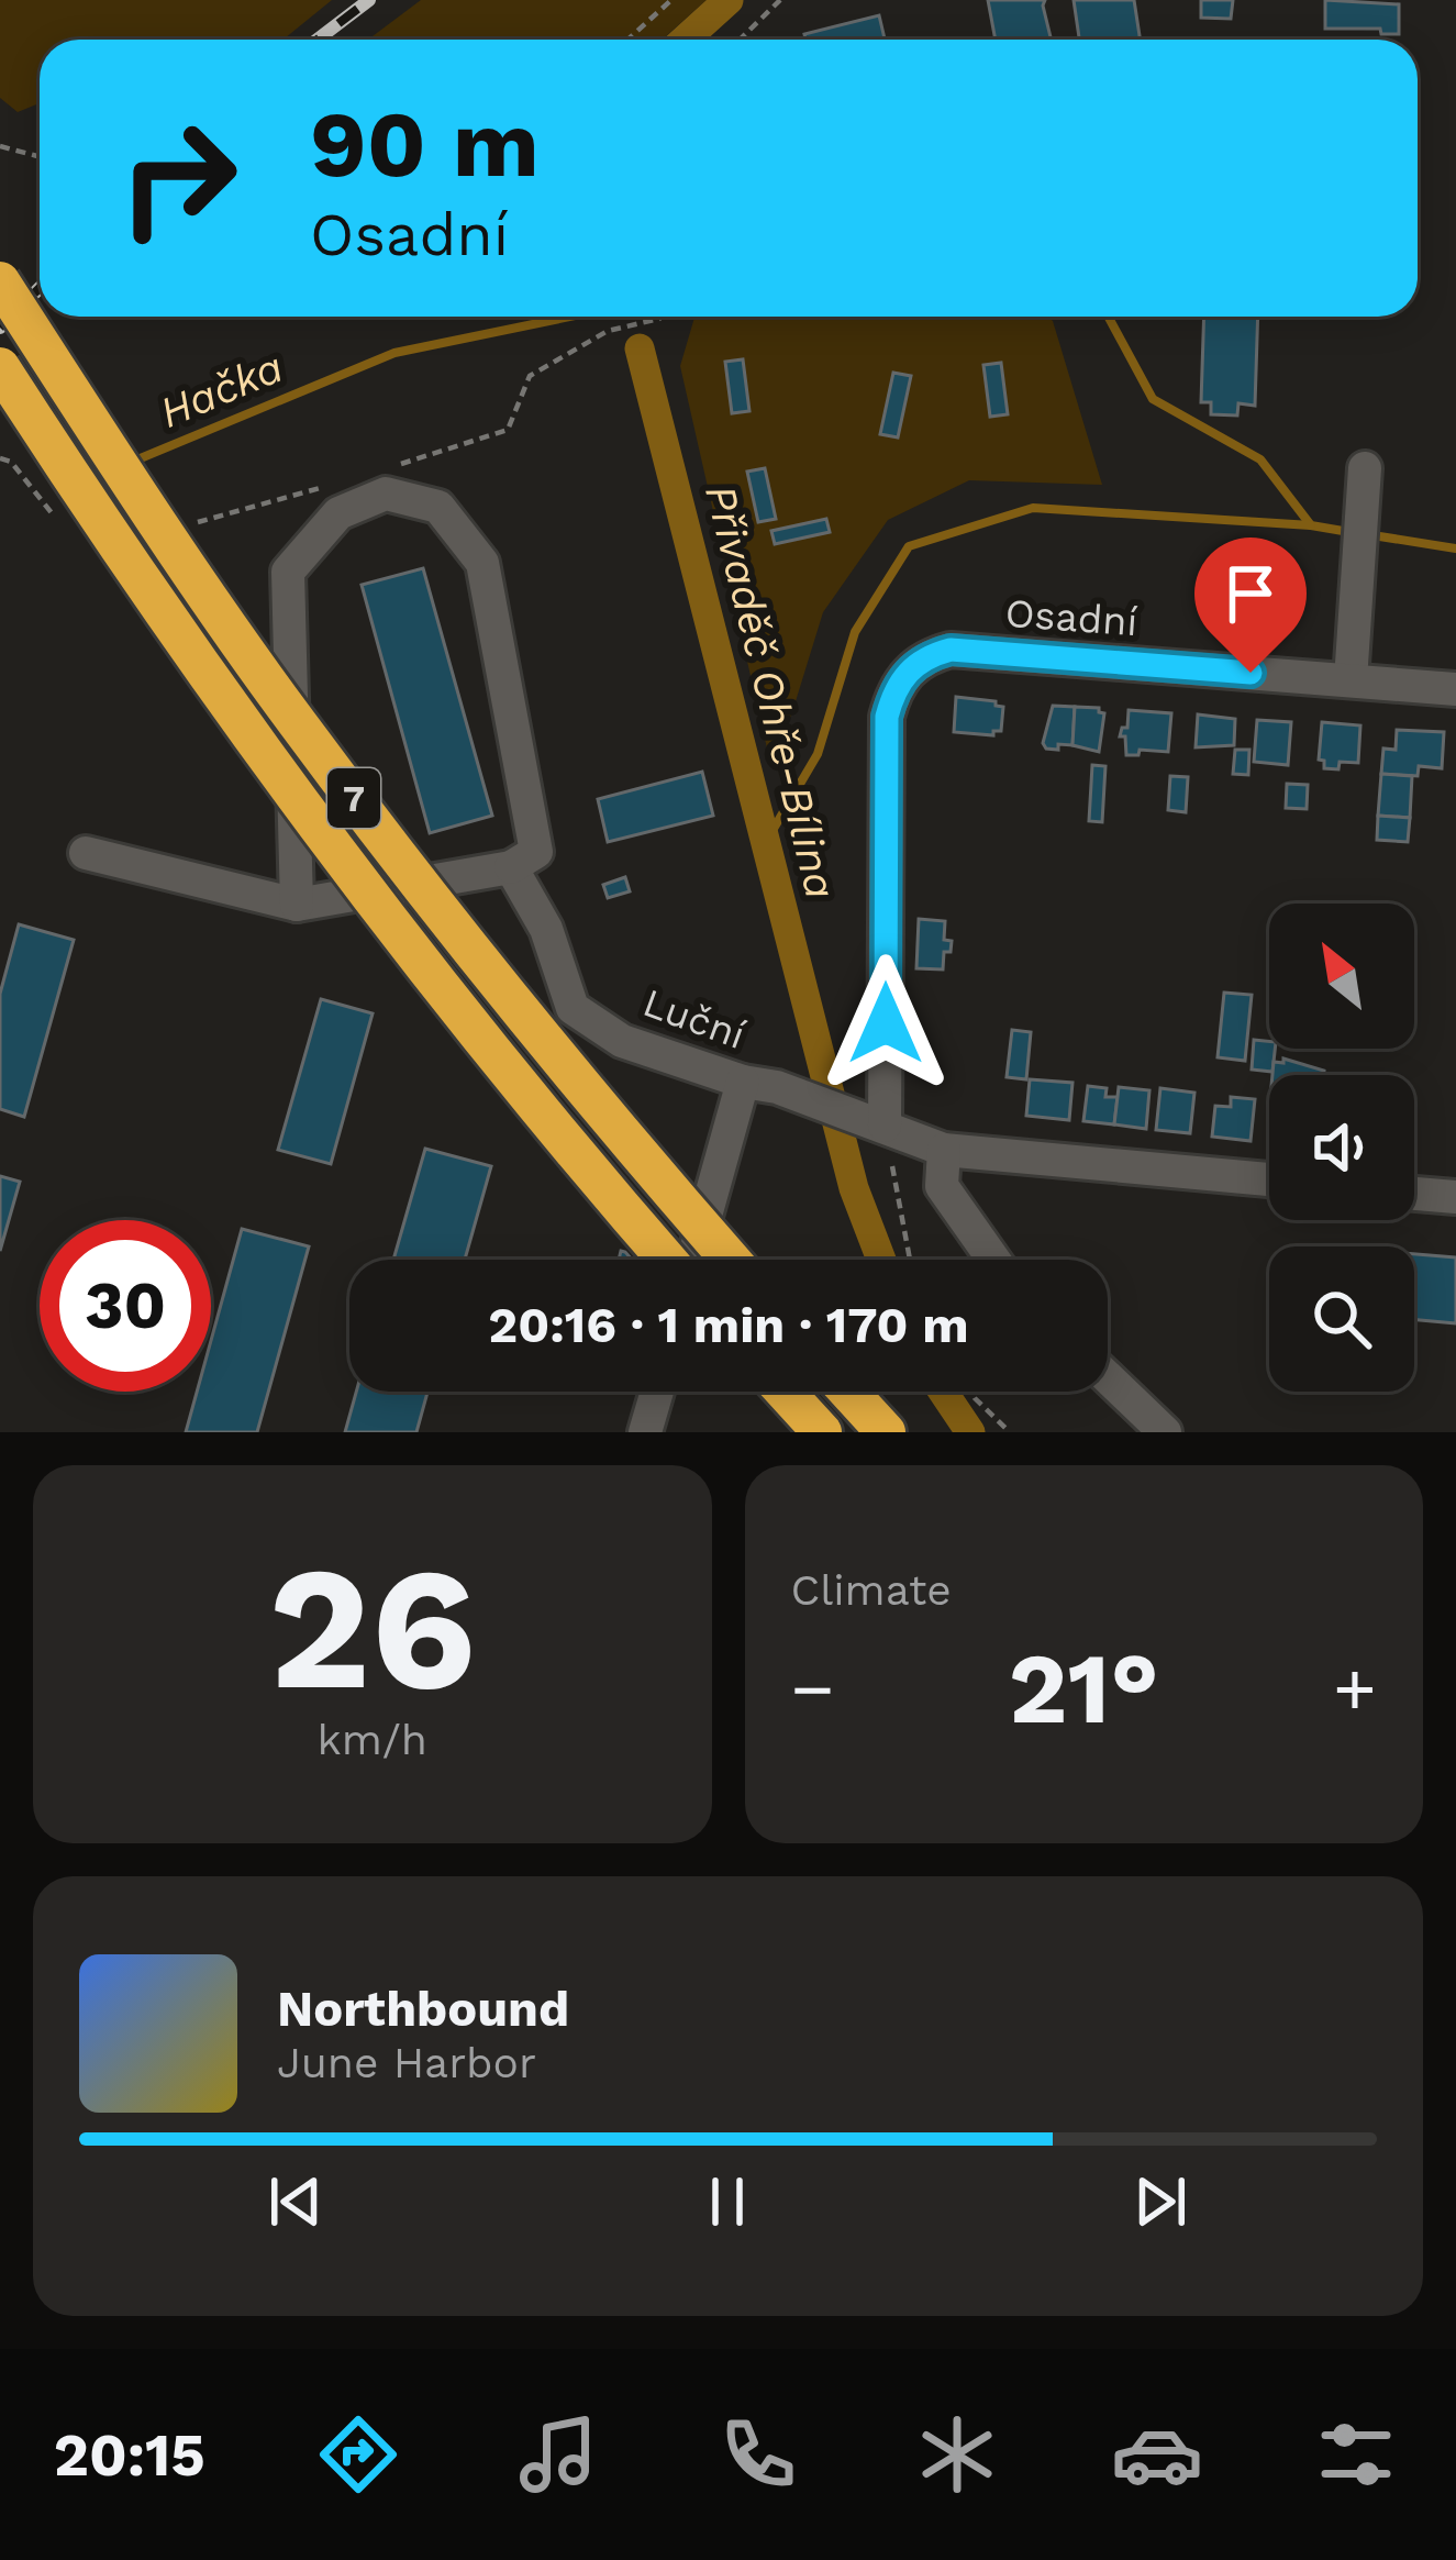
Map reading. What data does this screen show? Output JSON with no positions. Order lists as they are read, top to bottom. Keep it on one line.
{"streets":{"highway":["7"],"street":["Osadní","Luční"]},"crossings":[["Osadní","Luční"]],"water":["Hačka","Přivaděč Ohře-Bílina"],"north":"top left","page":{"turn":["90 m","Osadní"],"limit":"30","trip":"20:16 · 1 min · 170 m","tile":[["26","km/h"],"Climate"],"heat":["−","21°","+"],"song":["Northbound","June Harbor"],"tabs":"20:15"}}
